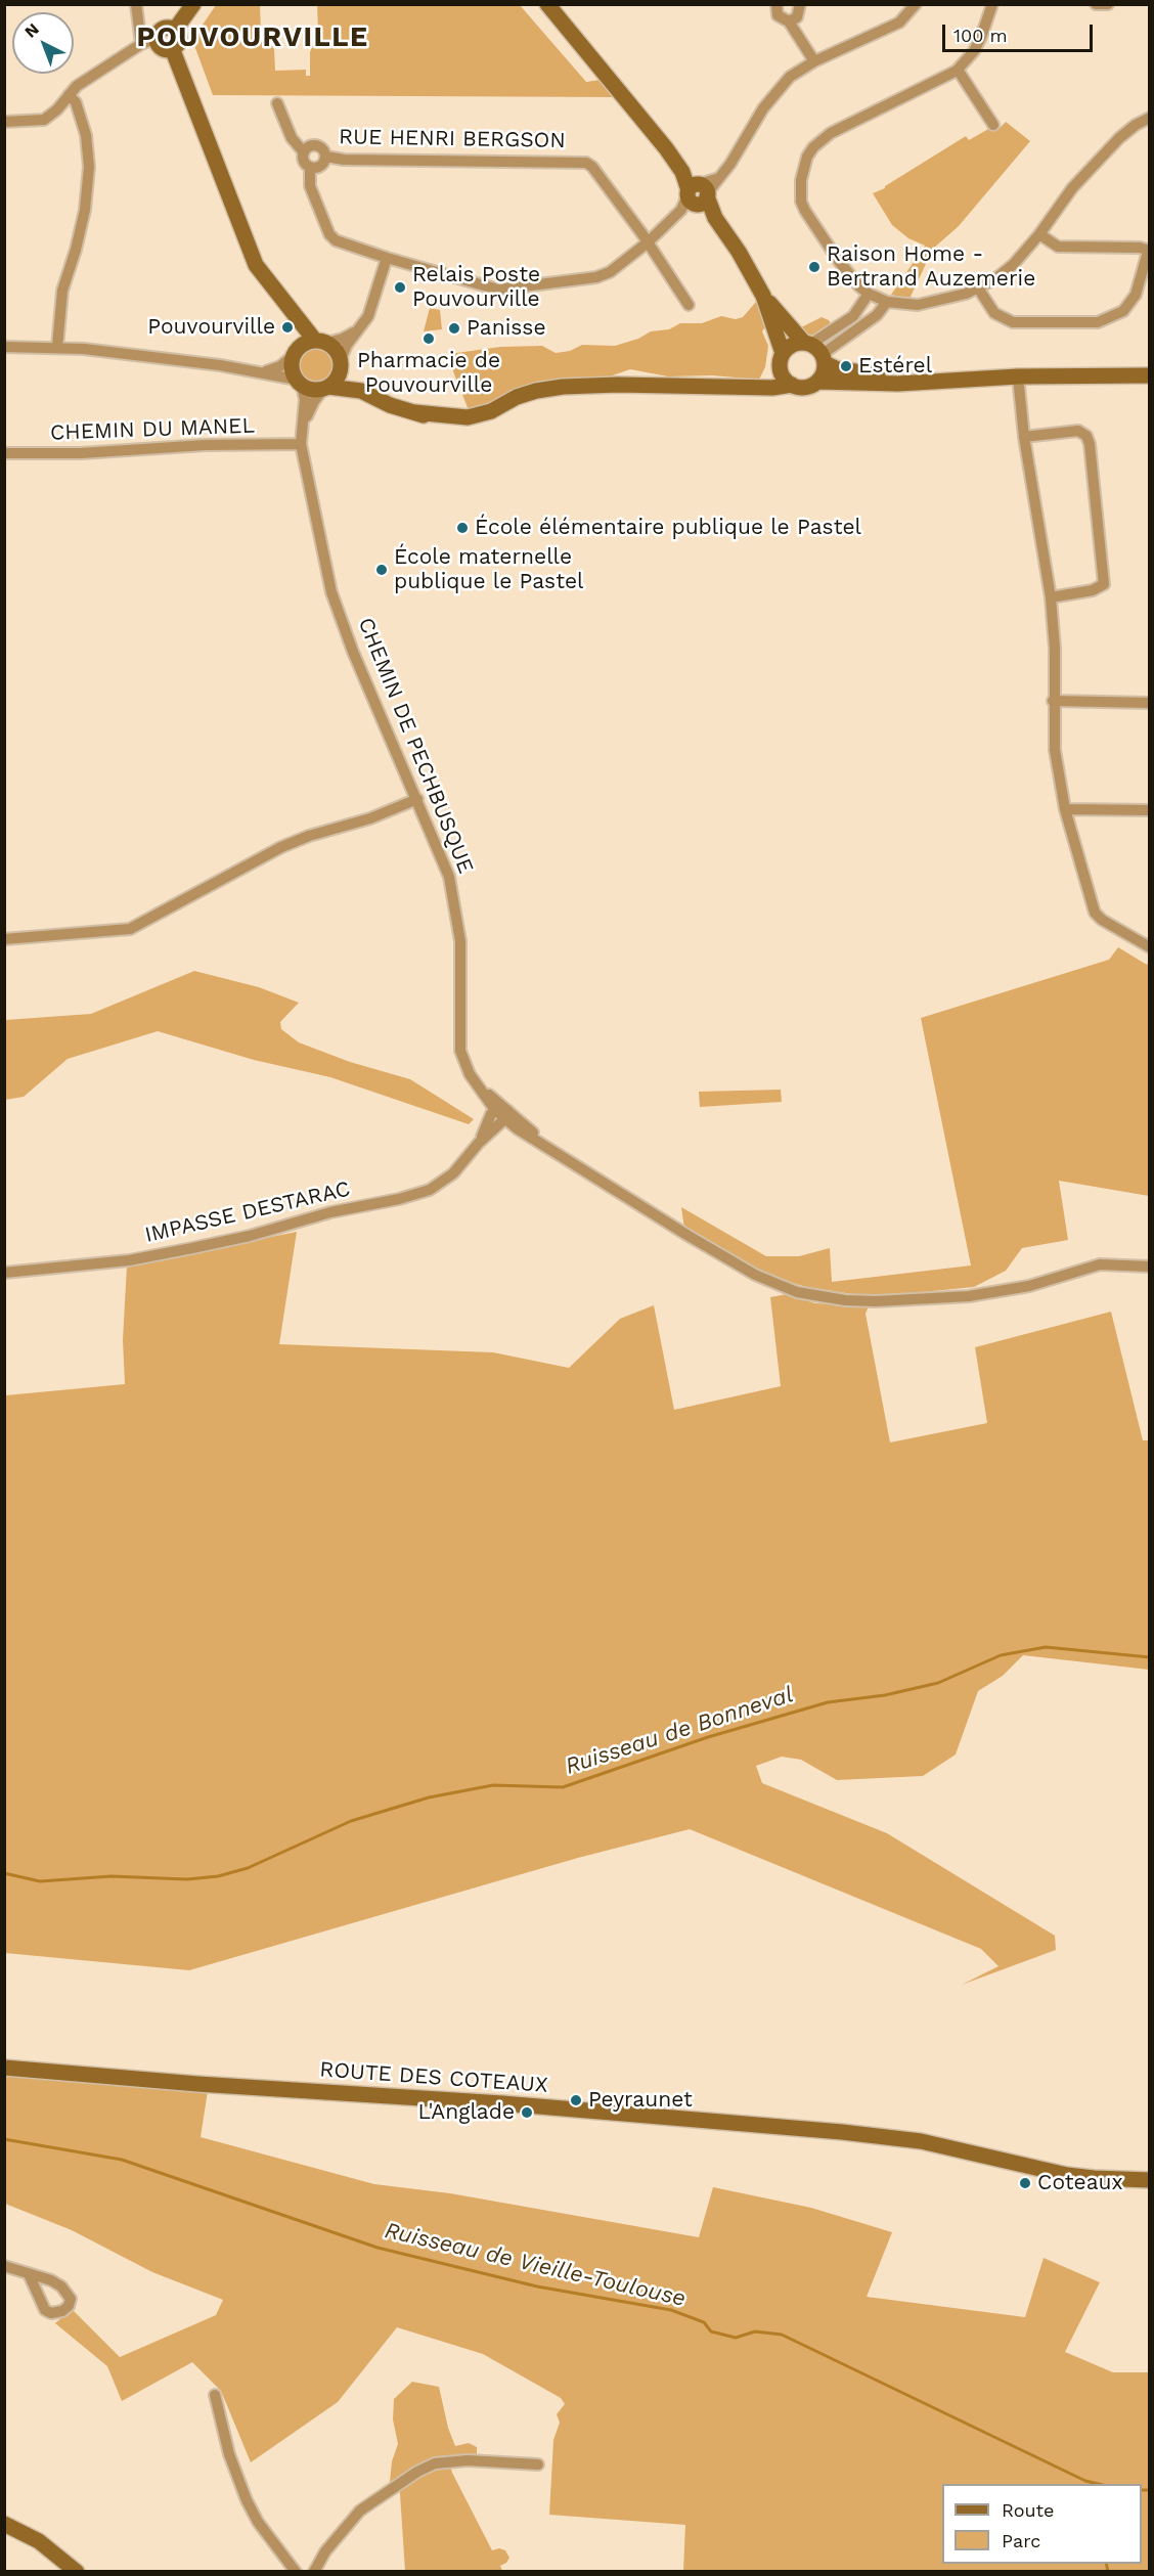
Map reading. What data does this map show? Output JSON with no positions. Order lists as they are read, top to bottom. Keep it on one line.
{"streets":{"street":["RUE HENRI BERGSON","CHEMIN DU MANEL","CHEMIN DE PECHBUSQUE","IMPASSE DESTARAC","ROUTE DES COTEAUX"]},"crossings":[["CHEMIN DU MANEL","CHEMIN DE PECHBUSQUE"],["CHEMIN DE PECHBUSQUE","IMPASSE DESTARAC"]],"districts":["POUVOURVILLE"],"water":["Ruisseau de Bonneval","Ruisseau de Vieille-Toulouse"],"places":["Raison Home - Bertrand Auzemerie","Relais Poste Pouvourville","Pouvourville","Panisse","Pharmacie de Pouvourville","Estérel","École élémentaire publique le Pastel","École maternelle publique le Pastel","Peyraunet","L'Anglade","Coteaux"],"legend":["Route","Parc"],"scale_bar":"100 m","north":"top left"}
